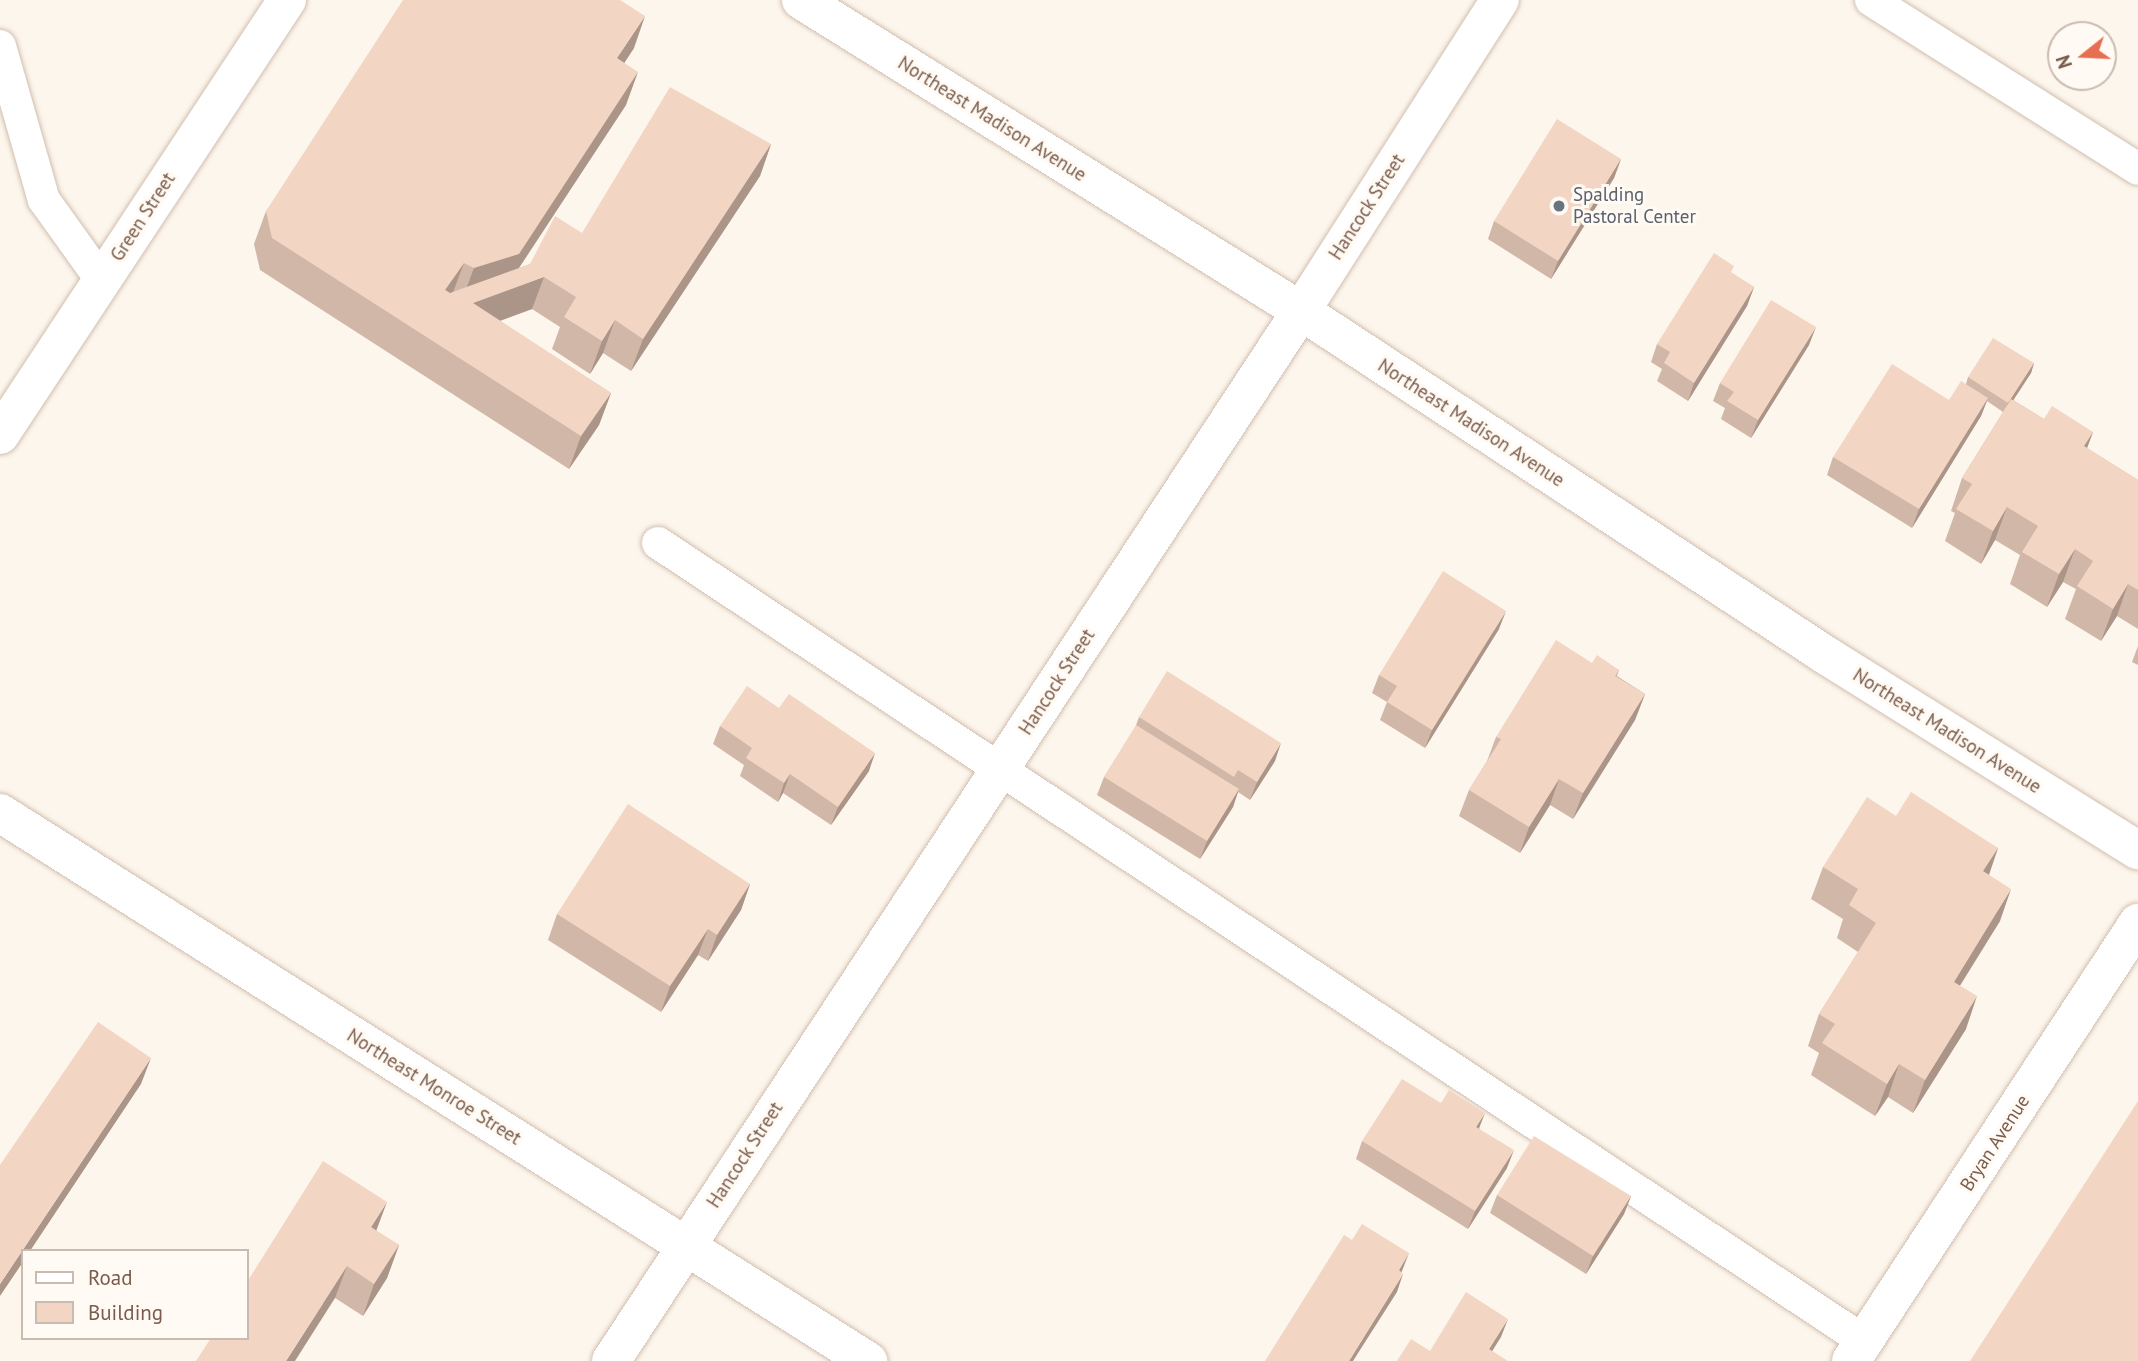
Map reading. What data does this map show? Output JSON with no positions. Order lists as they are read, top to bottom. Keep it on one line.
{"streets":{"street":["Northeast Madison Avenue","Hancock Street","Green Street","Northeast Monroe Street","Bryan Avenue"]},"crossings":[["Northeast Madison Avenue","Hancock Street"],["Hancock Street","Northeast Monroe Street"]],"places":["Spalding Pastoral Center"],"legend":["Road","Building"],"north":"left"}
